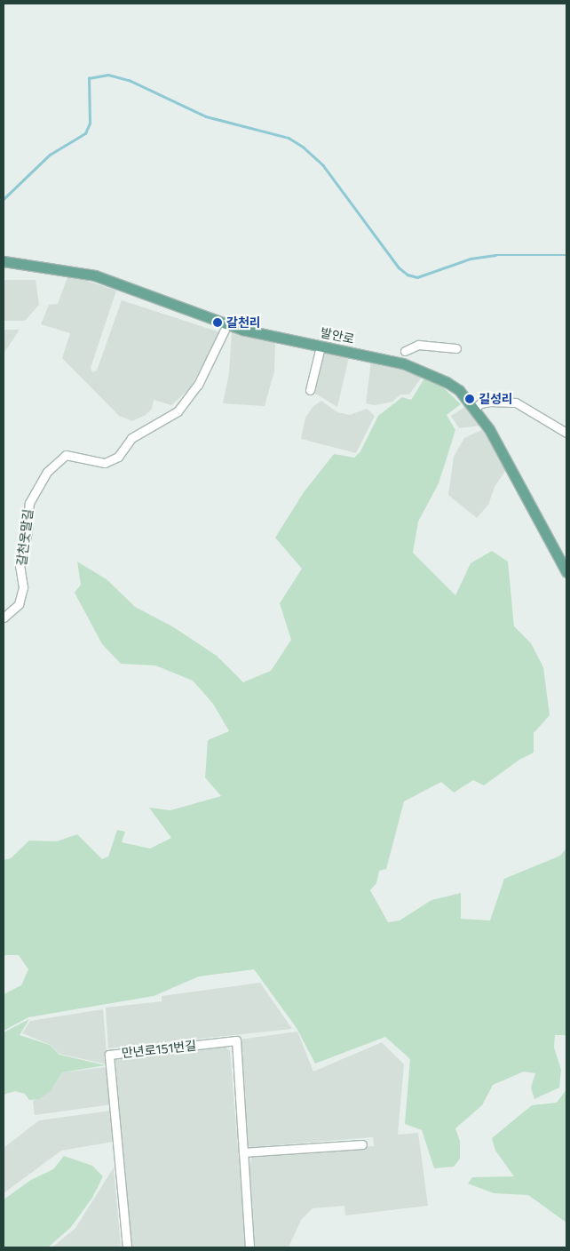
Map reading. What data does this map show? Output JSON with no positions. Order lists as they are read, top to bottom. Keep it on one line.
{"streets":{"main road":["발안로"],"street":["갈천웃말길","만년로151번길"]},"crossings":[["발안로","갈천웃말길"]],"places":["갈천리","길성리"]}
